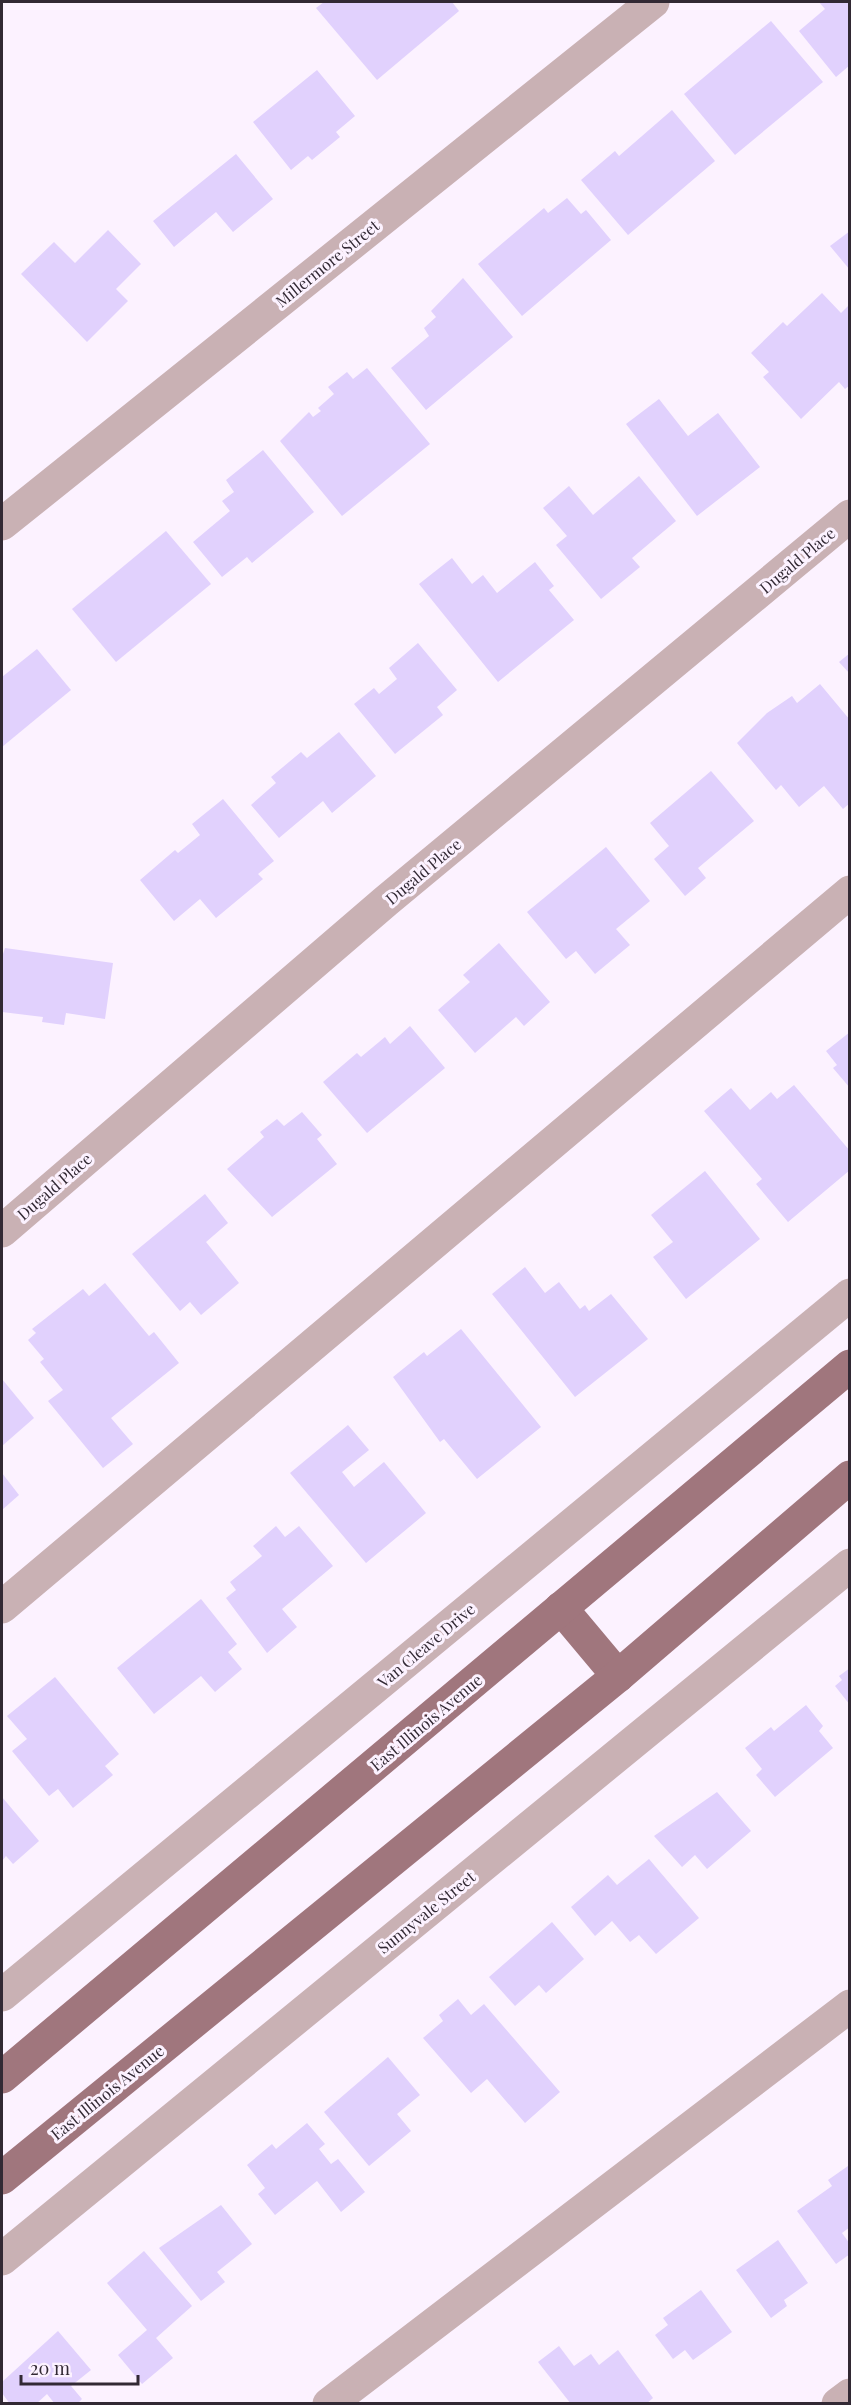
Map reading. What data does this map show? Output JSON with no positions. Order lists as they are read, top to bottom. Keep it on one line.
{"streets":{"main road":["East Illinois Avenue"],"street":["Millermore Street","Dugald Place","Van Cleave Drive","Sunnyvale Street"]},"scale_bar":"20 m"}
